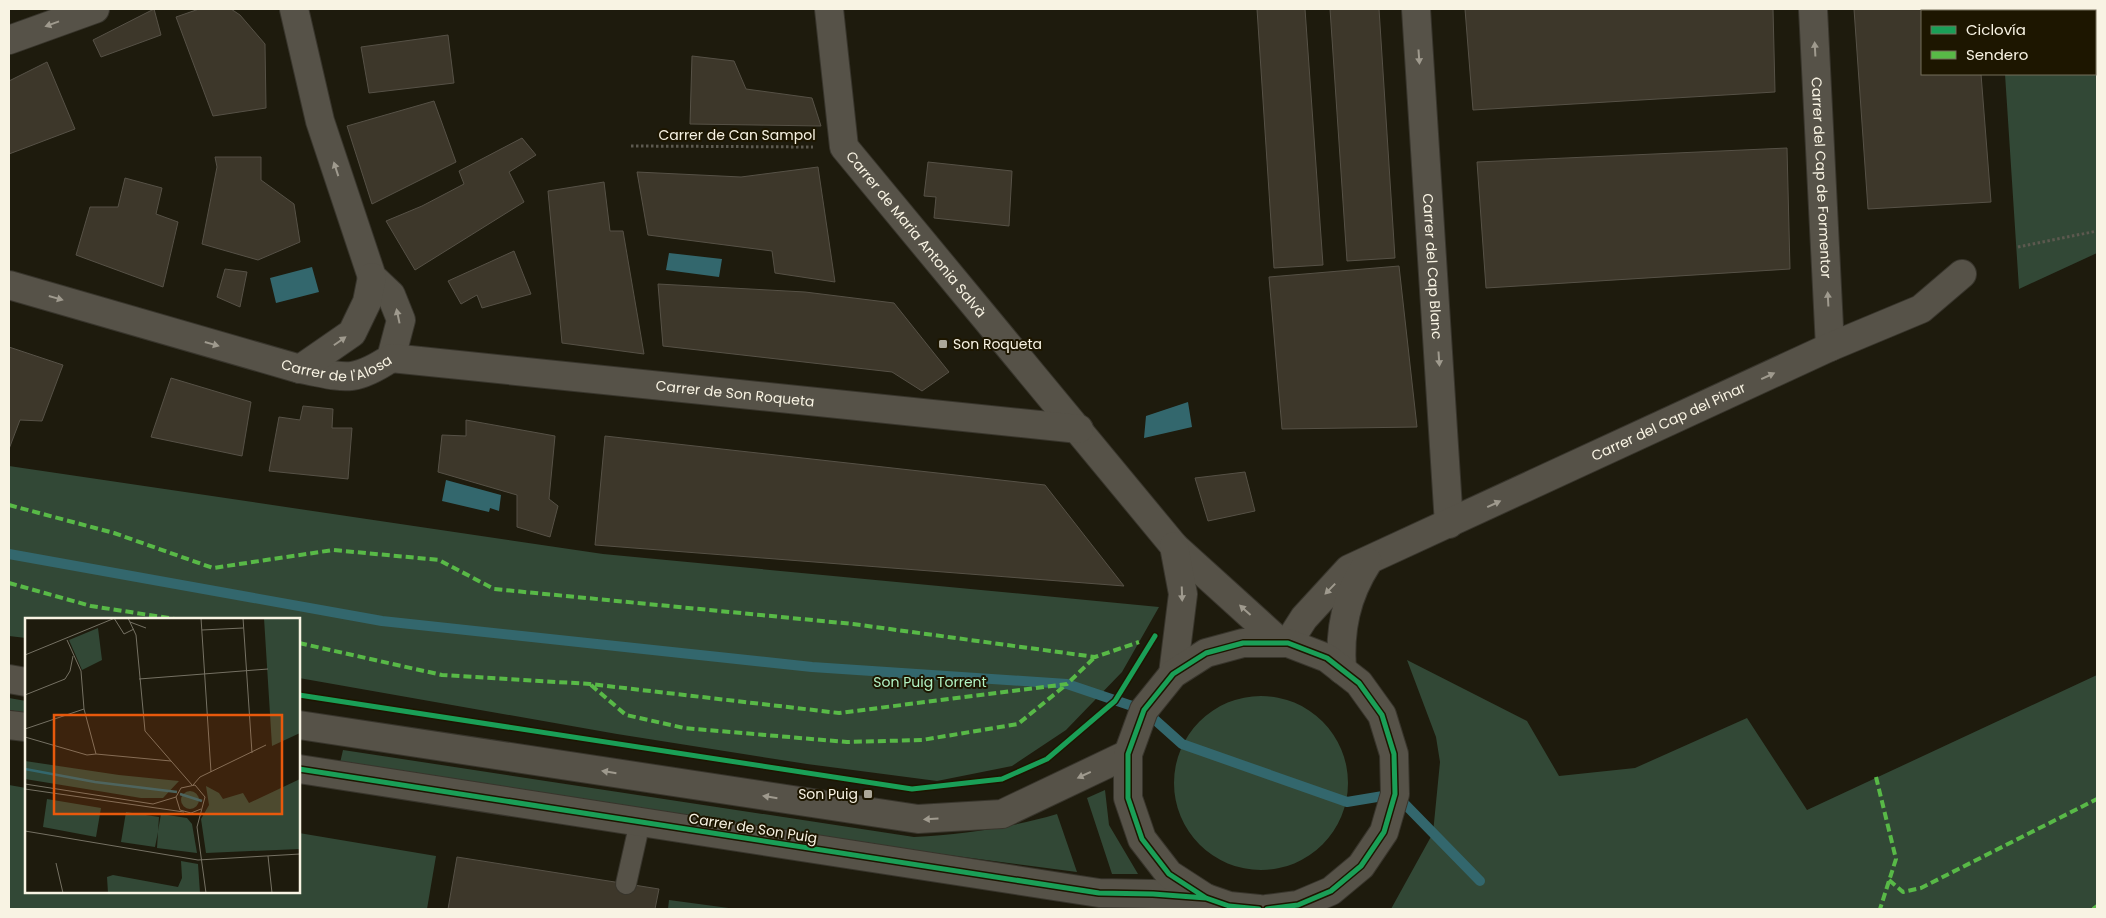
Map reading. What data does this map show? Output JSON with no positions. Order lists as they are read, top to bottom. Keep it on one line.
{"streets":{"street":["Carrer del Cap de Formentor","Carrer de Maria Antonia Salvà","Carrer del Cap Blanc","Carrer de l'Alosa","Carrer de Son Roqueta","Carrer del Cap del Pinar","Carrer de Son Puig"],"path":["Carrer de Can Sampol"]},"crossings":[["Carrer de Can Sampol","Carrer de Maria Antonia Salvà"],["Carrer del Cap de Formentor","Carrer del Cap del Pinar"],["Carrer de Maria Antonia Salvà","Carrer de Son Roqueta"],["Carrer de Maria Antonia Salvà","Carrer del Cap del Pinar"],["Carrer del Cap Blanc","Carrer del Cap del Pinar"],["Carrer de l'Alosa","Carrer de Son Roqueta"]],"one_way":["Carrer del Cap de Formentor","Carrer del Cap Blanc"],"parks":["Son Puig Torrent"],"places":{"transit":["Son Roqueta","Son Puig"]},"legend":["Ciclovía","Sendero"]}
